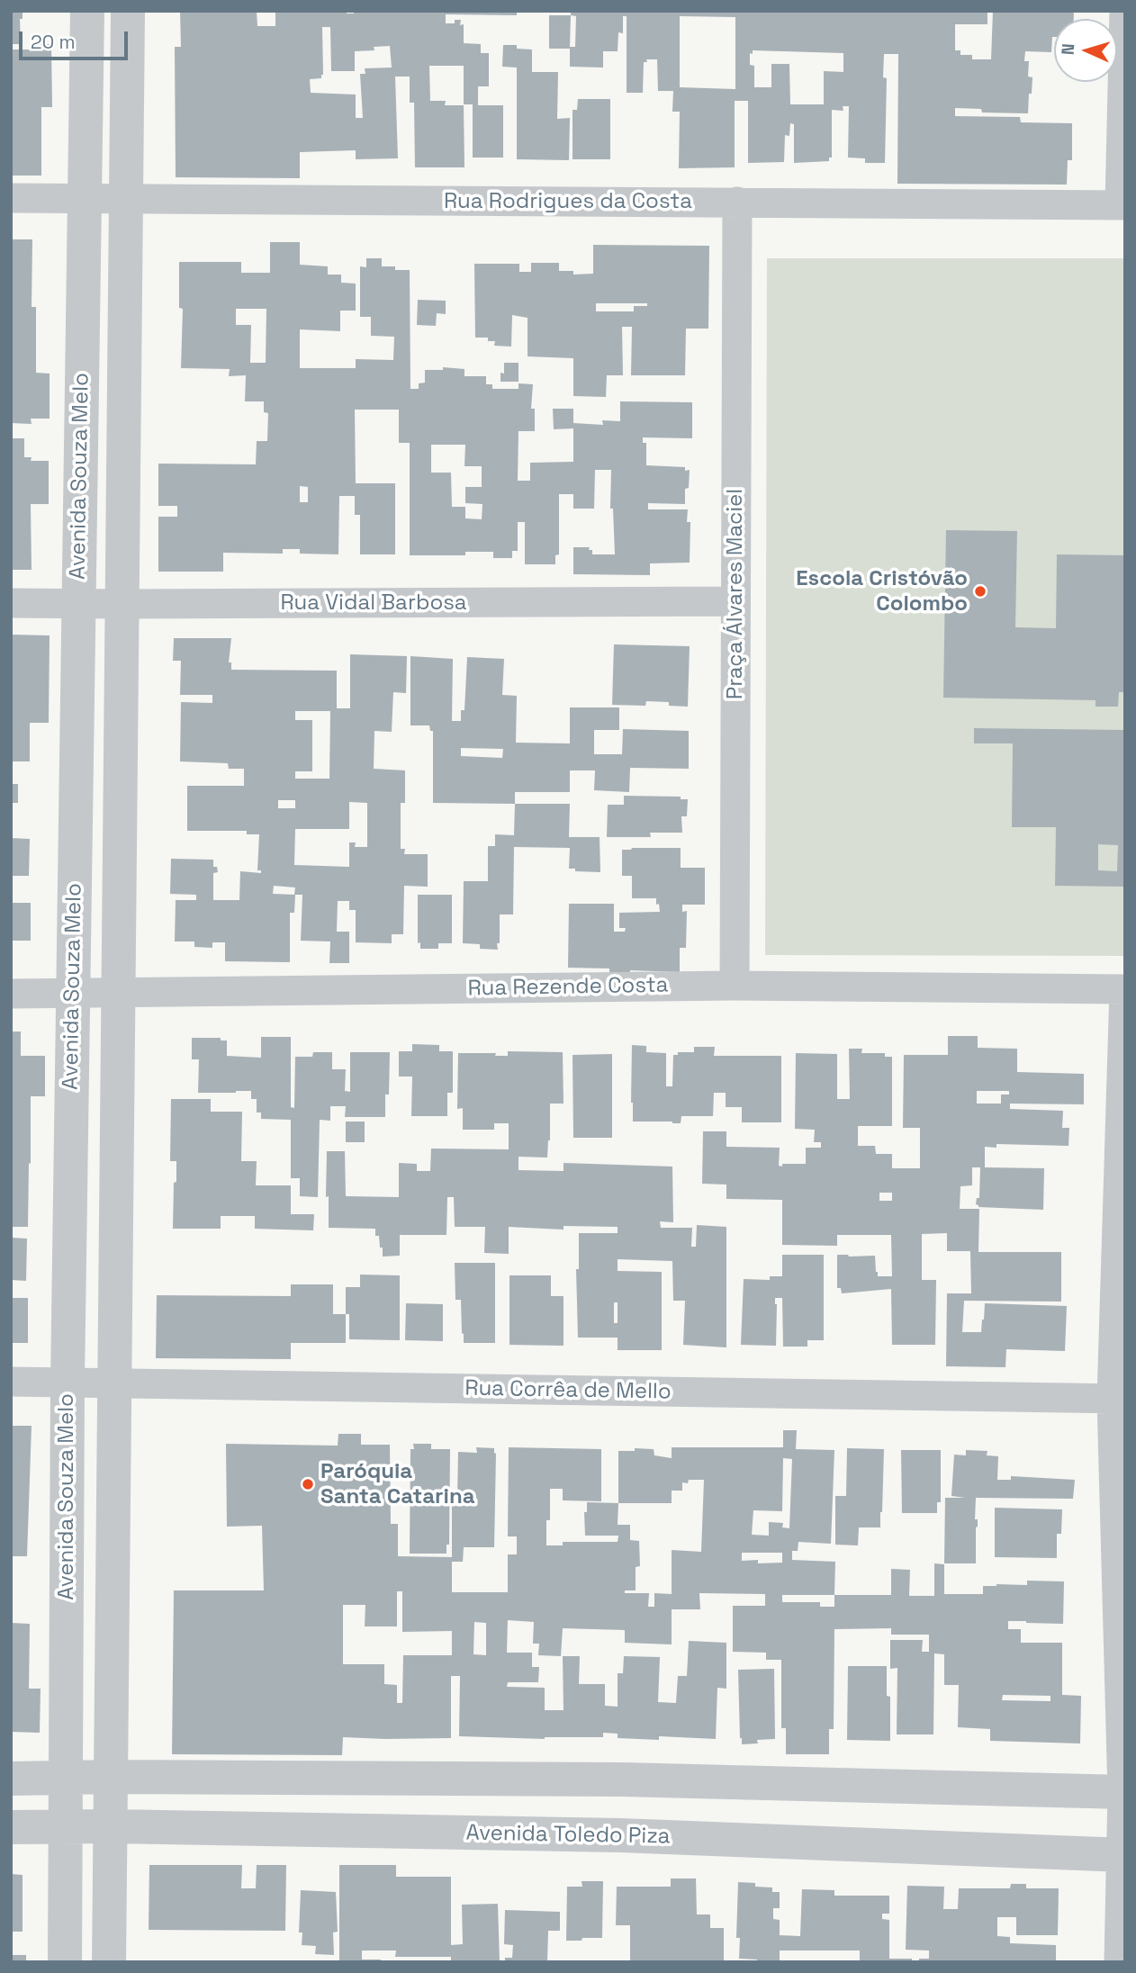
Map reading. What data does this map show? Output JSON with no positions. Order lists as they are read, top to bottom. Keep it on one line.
{"streets":{"street":["Rua Rodrigues da Costa","Avenida Souza Melo","Praça Álvares Maciel","Rua Vidal Barbosa","Rua Rezende Costa","Rua Corrêa de Mello","Avenida Toledo Piza"]},"crossings":[["Rua Rodrigues da Costa","Avenida Souza Melo"],["Rua Rodrigues da Costa","Praça Álvares Maciel"],["Avenida Souza Melo","Rua Vidal Barbosa"],["Avenida Souza Melo","Rua Rezende Costa"],["Avenida Souza Melo","Rua Corrêa de Mello"],["Avenida Souza Melo","Avenida Toledo Piza"],["Praça Álvares Maciel","Rua Vidal Barbosa"],["Praça Álvares Maciel","Rua Rezende Costa"]],"places":["Escola Cristóvão Colombo","Paróquia Santa Catarina"],"scale_bar":"20 m","north":"left"}
